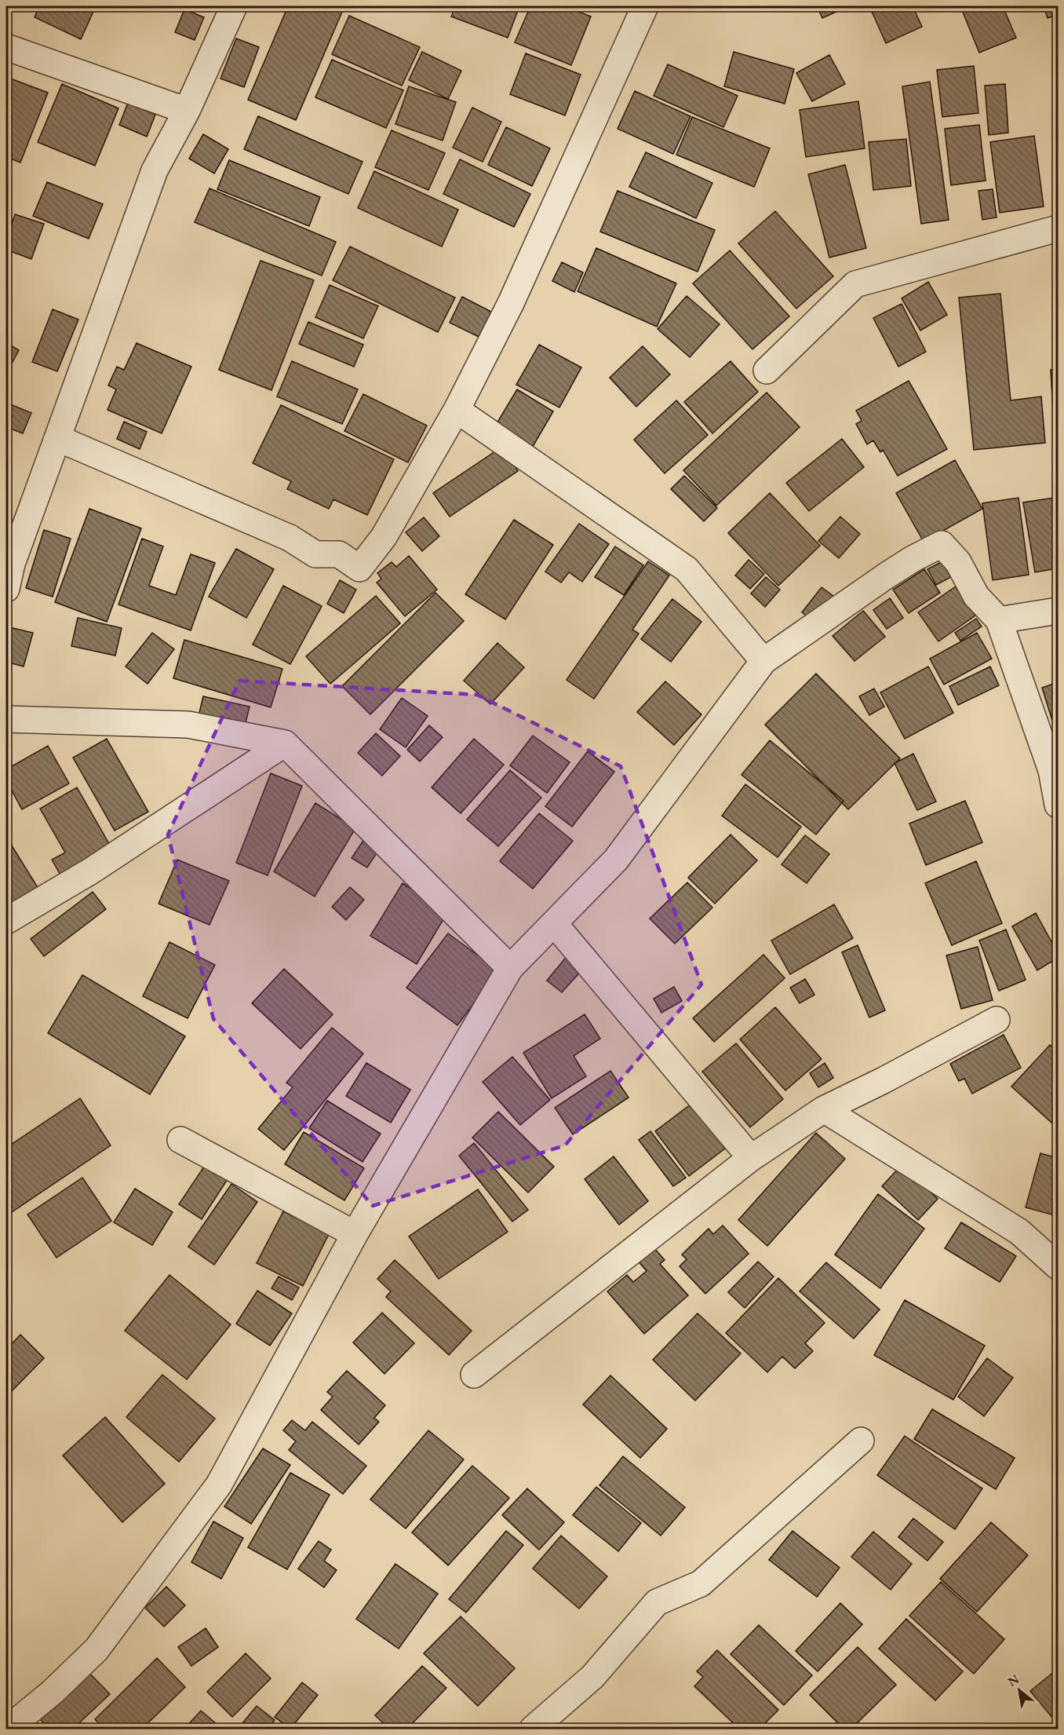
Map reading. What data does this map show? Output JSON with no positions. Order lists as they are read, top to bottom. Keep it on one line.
{"north":"top left"}
